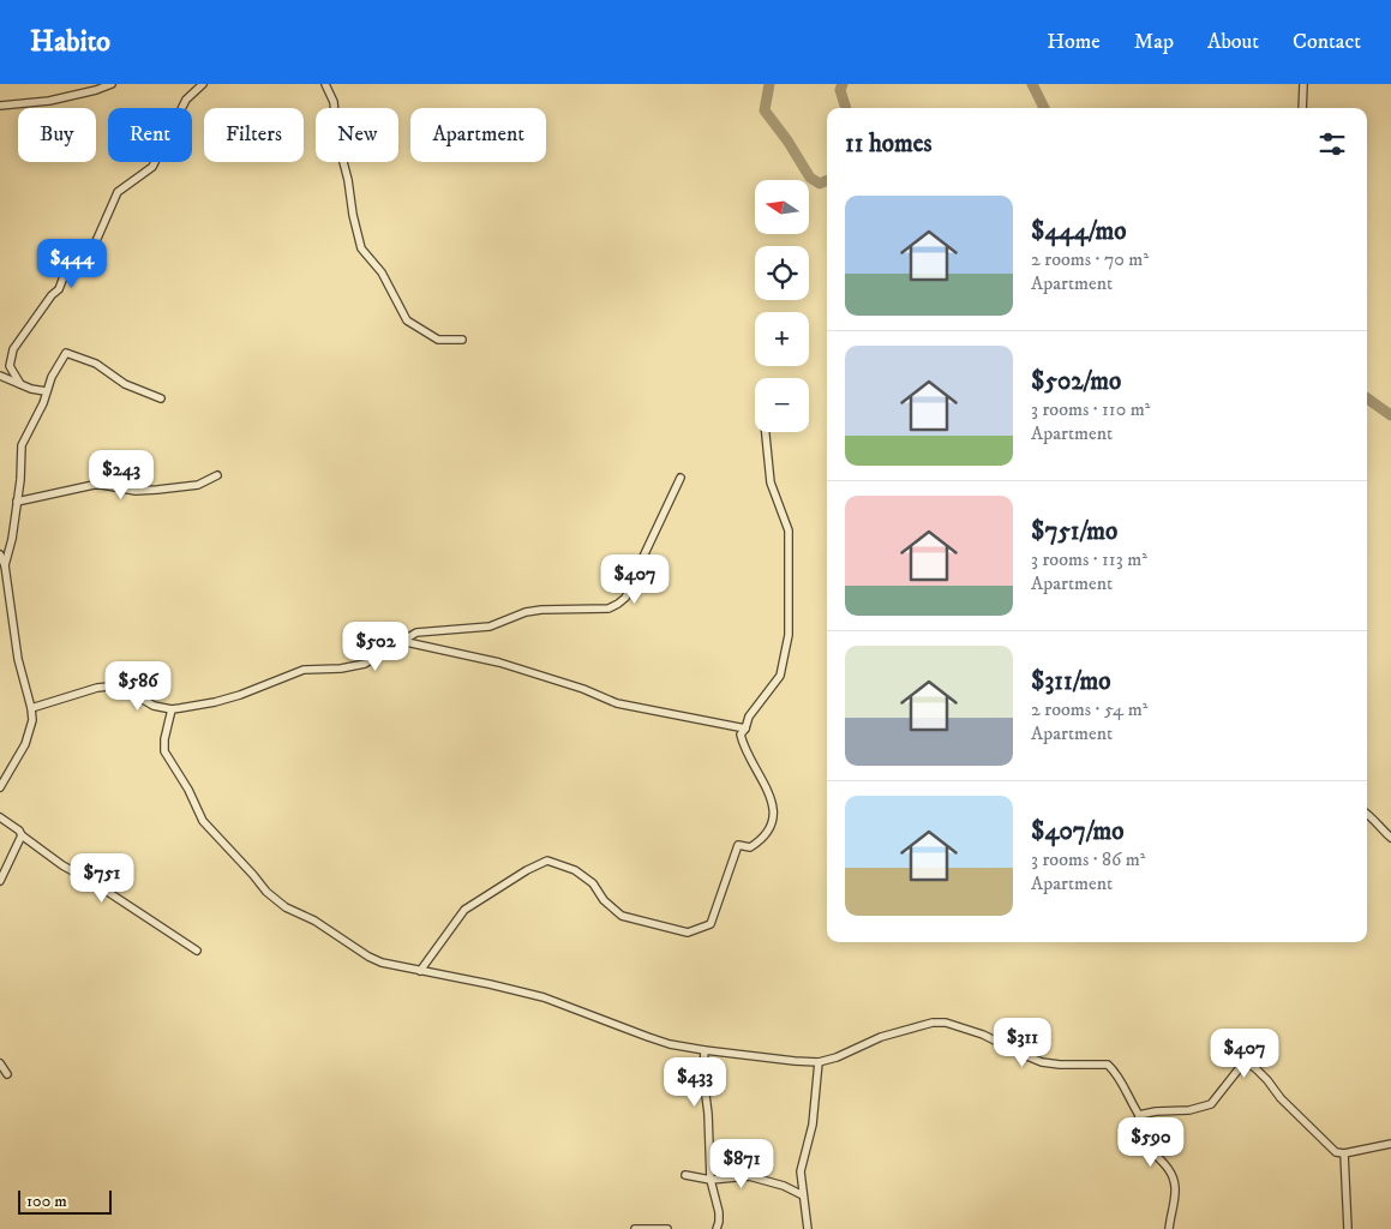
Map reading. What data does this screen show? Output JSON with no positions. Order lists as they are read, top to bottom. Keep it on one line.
{"scale_bar":"100 m","north":"left","page":{"header":"Habito","nav":["Home","Map","About","Contact"],"chip":["Buy","Rent","Filters","New","Apartment"],"heading":"11 homes","map_buttons":["+","−"],"list":[{"name":"$444/mo","note":"2 rooms · 70 m² · Apartment"},{"name":"$502/mo","note":"3 rooms · 110 m² · Apartment"},{"name":"$751/mo","note":"3 rooms · 113 m² · Apartment"},{"name":"$311/mo","note":"2 rooms · 54 m² · Apartment"},{"name":"$407/mo","note":"3 rooms · 86 m² · Apartment"}],"price":["$444","$243","$407","$502","$586","$751","$311","$407","$433","$590","$871"],"scale":"100 m"}}
